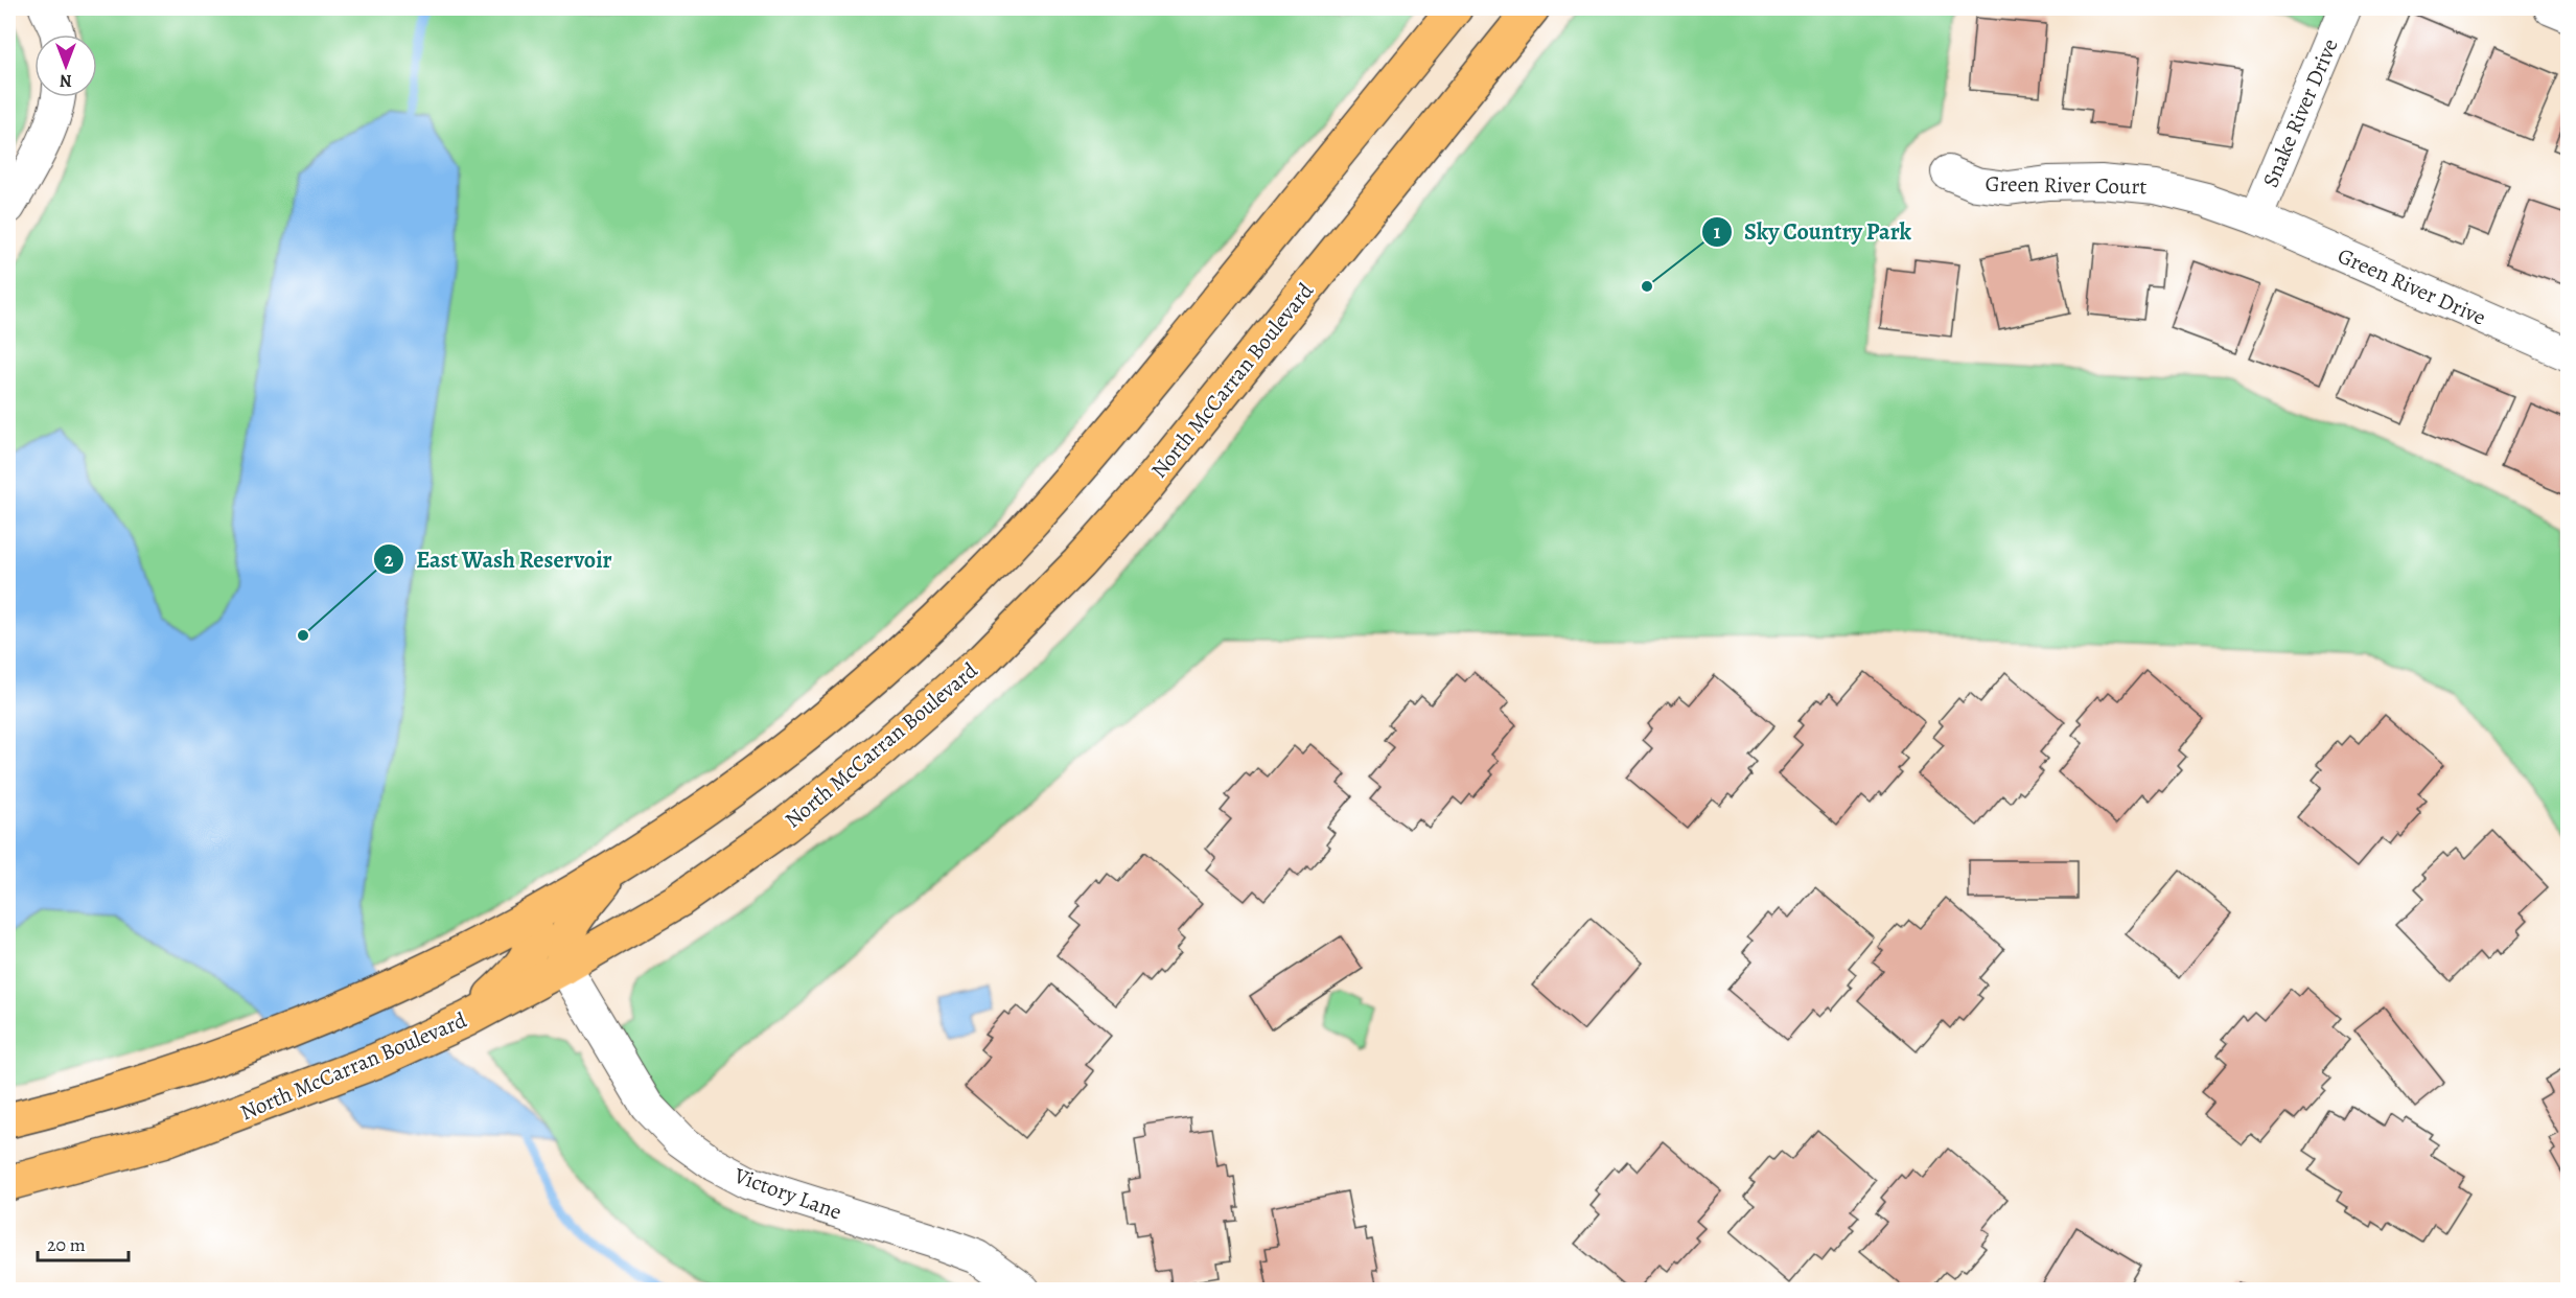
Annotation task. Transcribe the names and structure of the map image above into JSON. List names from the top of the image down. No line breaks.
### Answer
{"streets":{"main road":["North McCarran Boulevard"],"street":["Snake River Drive","Green River Court","Green River Drive","Victory Lane"]},"crossings":[["Snake River Drive","Green River Court"],["Snake River Drive","Green River Drive"],["Green River Court","Green River Drive"],["North McCarran Boulevard","Victory Lane"]],"places":["Sky Country Park","East Wash Reservoir"],"scale_bar":"20 m","north":"bottom"}
